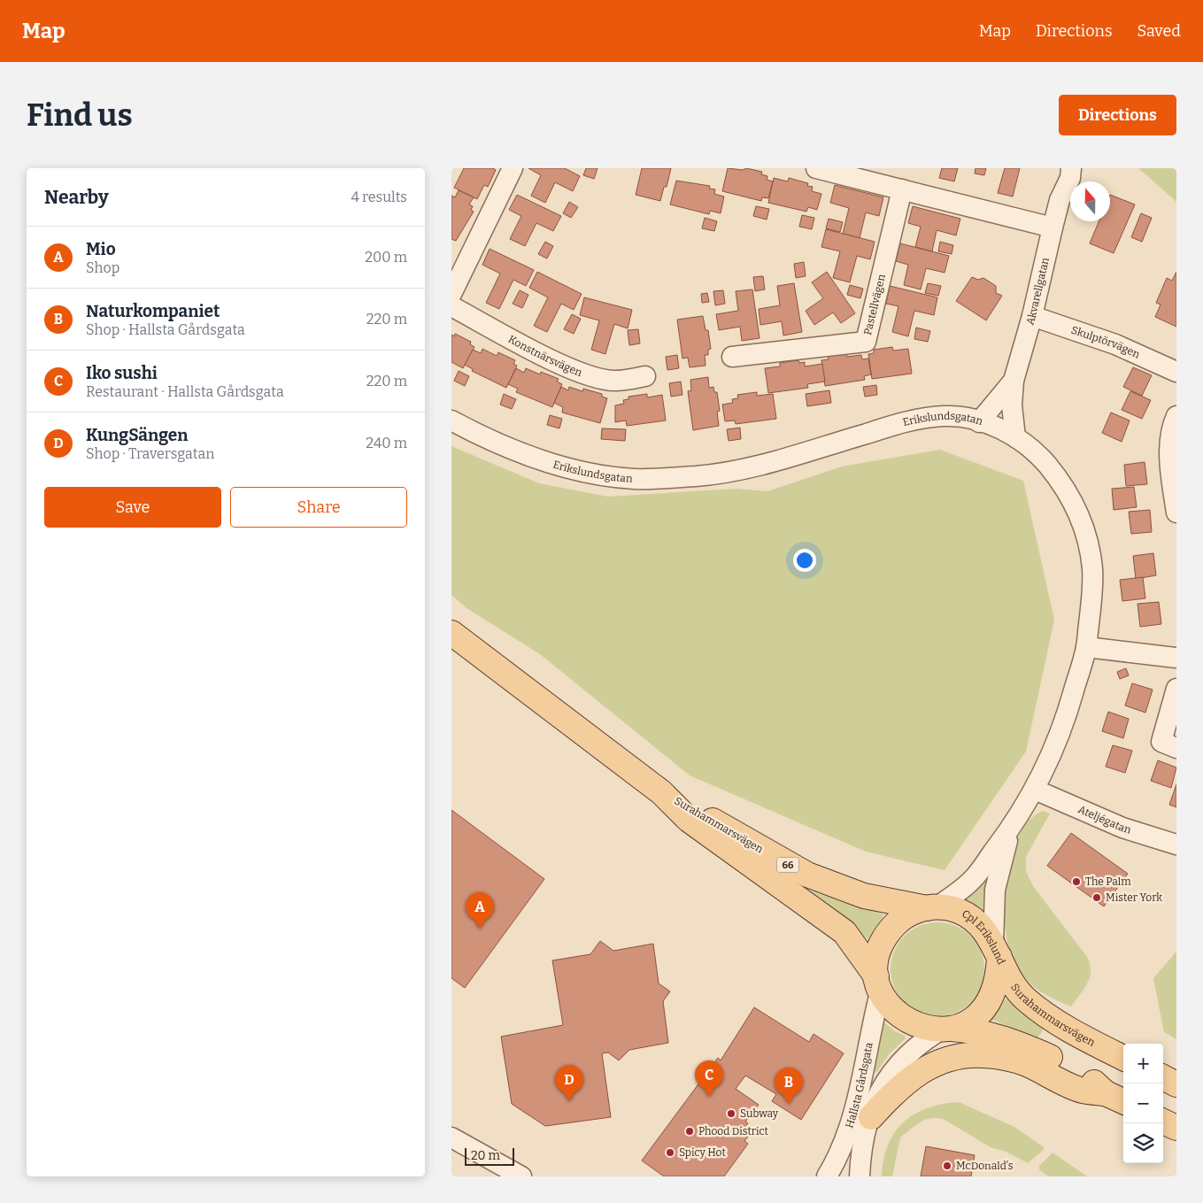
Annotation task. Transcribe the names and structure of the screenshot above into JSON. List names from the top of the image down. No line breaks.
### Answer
{"streets":{"main road":["Surahammarsvägen","66","Cpl Erikslund"],"street":["Akvarellgatan","Pastellvägen","Skulptörvägen","Konstnärsvägen","Erikslundsgatan","Ateljégatan","Hallsta Gårdsgata"]},"crossings":[["Akvarellgatan","Skulptörvägen"],["Akvarellgatan","Erikslundsgatan"],["Erikslundsgatan","Ateljégatan"],["Erikslundsgatan","Surahammarsvägen"],["Erikslundsgatan","66"],["Erikslundsgatan","Cpl Erikslund"],["Erikslundsgatan","Hallsta Gårdsgata"],["Surahammarsvägen","66"],["Surahammarsvägen","Cpl Erikslund"],["Surahammarsvägen","Hallsta Gårdsgata"],["66","Cpl Erikslund"],["66","Hallsta Gårdsgata"],["Cpl Erikslund","Hallsta Gårdsgata"]],"places":["The Palm","Mister York","Subway","Phood District","Spicy Hot","McDonald's"],"scale_bar":"20 m","north":"top","page":{"header":"Map","nav":["Map","Directions","Saved"],"buttons":["Directions",["Save","Share"]],"title":"Find us","heading":["Nearby","4 results"],"list":[{"mark":"A","name":"Mio","note":"Shop","value":"200 m"},{"mark":"B","name":"Naturkompaniet","note":"Shop · Hallsta Gårdsgata","value":"220 m"},{"mark":"C","name":"Iko sushi","note":"Restaurant · Hallsta Gårdsgata","value":"220 m"},{"mark":"D","name":"KungSängen","note":"Shop · Traversgatan","value":"240 m"}],"pins":["A","C","D","B"],"map_buttons":["+","−"],"scale":"20 m"}}
